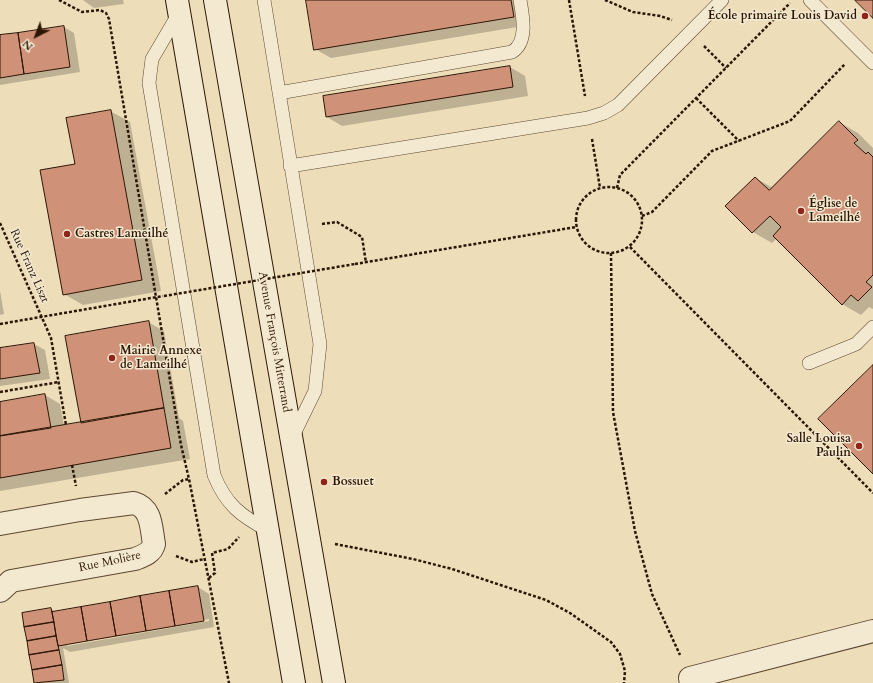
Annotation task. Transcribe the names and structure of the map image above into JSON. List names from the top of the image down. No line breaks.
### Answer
{"streets":{"street":["Avenue François Mitterrand","Rue Molière"],"path":["Rue Franz Liszt"]},"places":["École primaire Louis David","Église de Lameilhé","Castres Lameilhé","Mairie Annexe de Lameilhé","Salle Louisa Paulin","Bossuet"],"north":"bottom left"}
